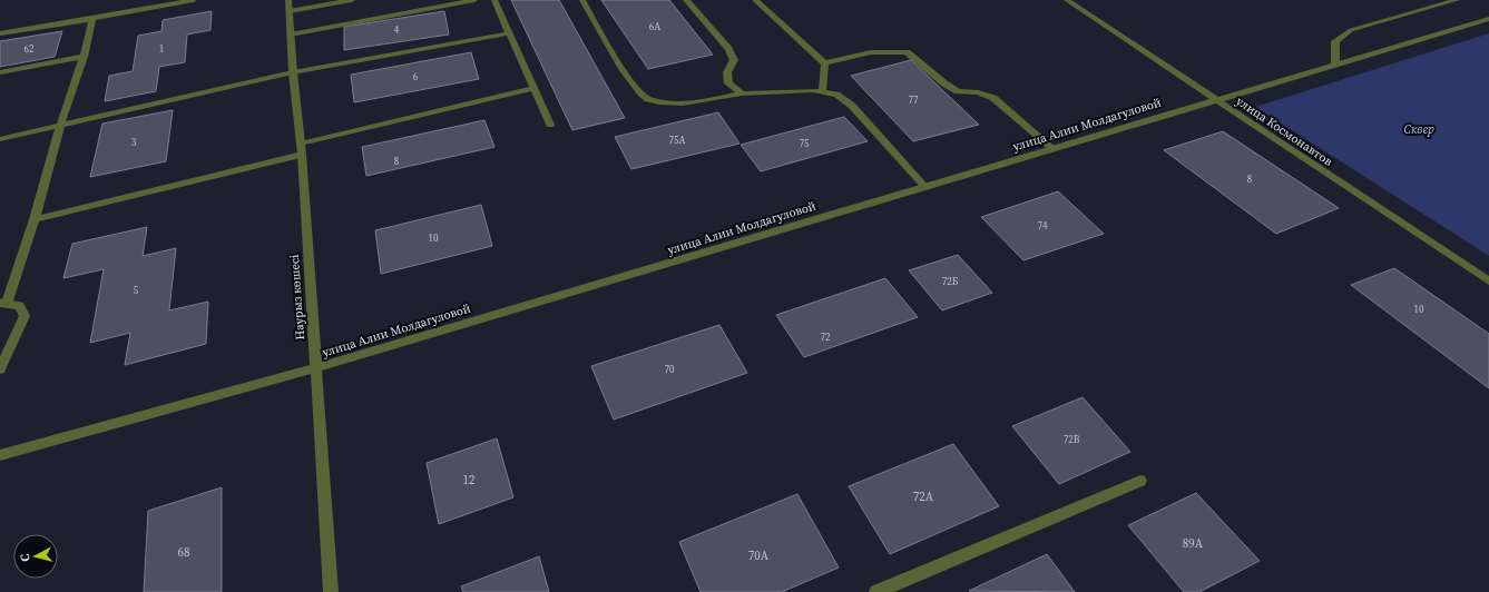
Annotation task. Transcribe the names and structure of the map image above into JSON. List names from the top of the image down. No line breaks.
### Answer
{"streets":{"street":["улица Алии Молдагуловой","улица Космонавтов","Наурыз көшесі"]},"crossings":[["улица Алии Молдагуловой","улица Космонавтов"],["улица Алии Молдагуловой","Наурыз көшесі"]],"parks":["Сквер"],"house_numbers":["6А","4","62","1","6","77","75А","3","75","8","8","74","10","72Б","5","10","72","70","72В","12","72А","89А","68","70А"],"north":"left"}
